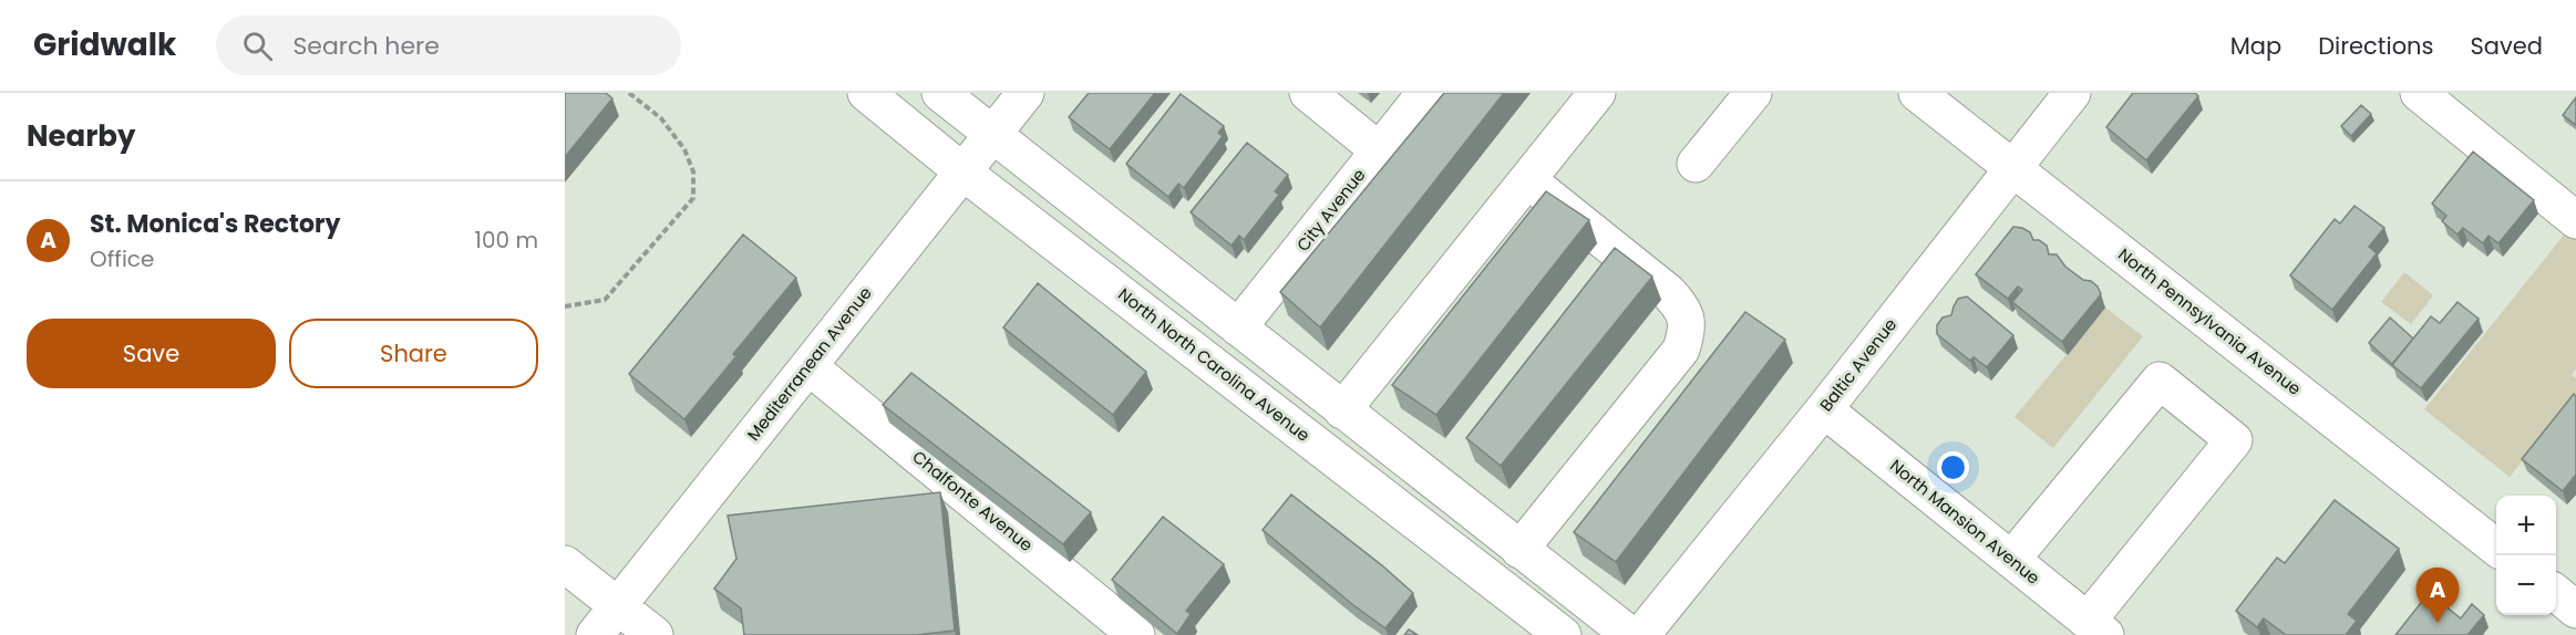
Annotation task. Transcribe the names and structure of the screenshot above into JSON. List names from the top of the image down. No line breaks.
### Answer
{"streets":{"street":["City Avenue","North Pennsylvania Avenue","Mediterranean Avenue","North North Carolina Avenue","Baltic Avenue","Chalfonte Avenue","North Mansion Avenue"]},"crossings":[["North Pennsylvania Avenue","Baltic Avenue"],["Mediterranean Avenue","North North Carolina Avenue"],["Mediterranean Avenue","Chalfonte Avenue"],["Baltic Avenue","North Mansion Avenue"]],"page":{"header":"Gridwalk","search":"Search here","nav":["Map","Directions","Saved"],"heading":"Nearby","list":[{"mark":"A","name":"St. Monica's Rectory","note":"Office","value":"100 m"}],"buttons":["Save","Share"],"map_buttons":["+","−"],"pins":"A"}}
